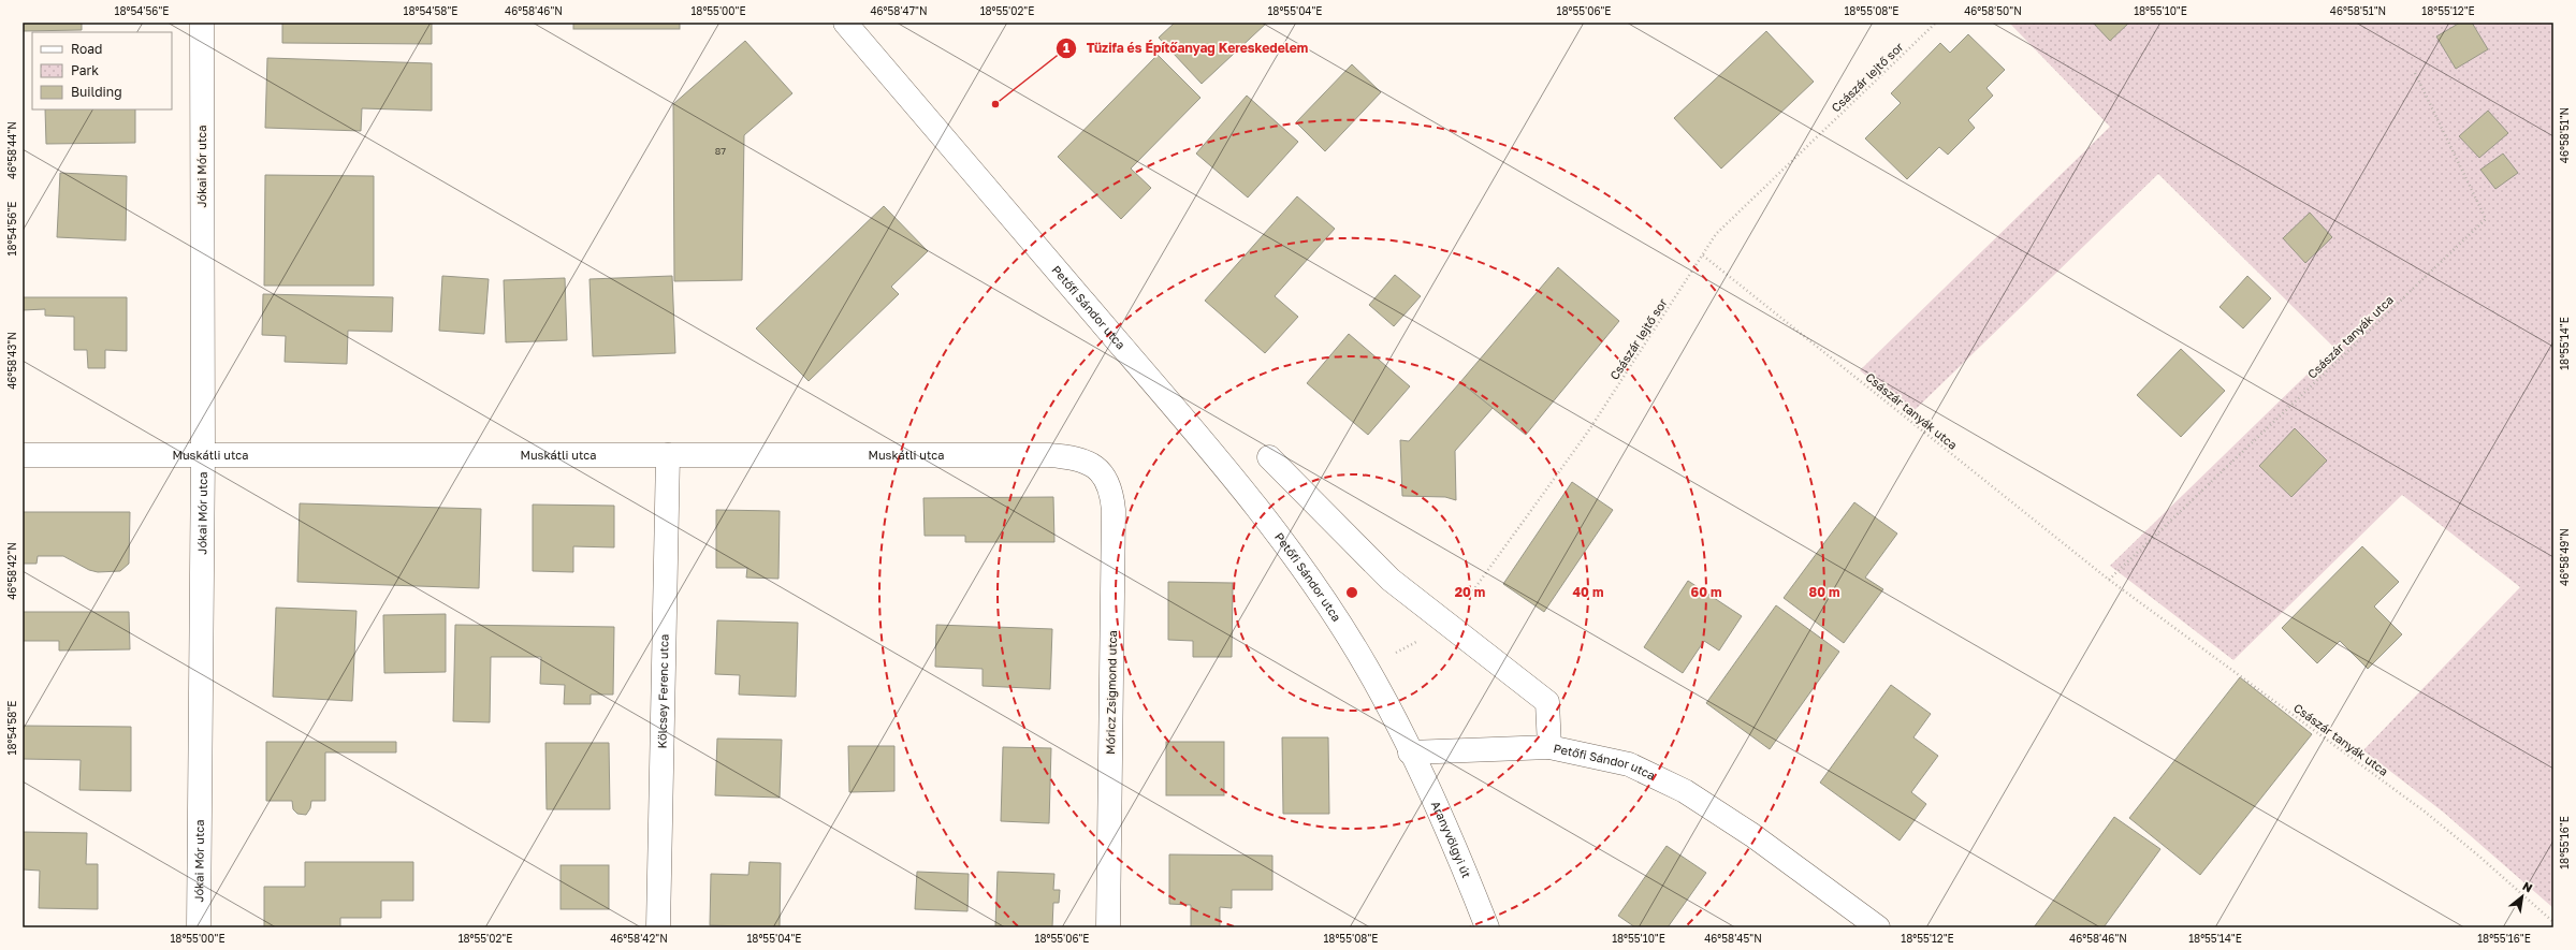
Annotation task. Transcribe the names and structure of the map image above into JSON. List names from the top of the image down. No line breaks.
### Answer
{"streets":{"street":["Jókai Mór utca","Petőfi Sándor utca","Muskátli utca","Kölcsey Ferenc utca","Móricz Zsigmond utca","Aranyvölgyi út"],"path":["Császár lejtő sor","Császár tanyák utca"]},"crossings":[["Császár lejtő sor","Petőfi Sándor utca"],["Császár lejtő sor","Császár tanyák utca"],["Jókai Mór utca","Muskátli utca"],["Petőfi Sándor utca","Aranyvölgyi út"],["Muskátli utca","Kölcsey Ferenc utca"],["Muskátli utca","Móricz Zsigmond utca"]],"places":["Tüzifa és Építőanyag Kereskedelem"],"house_numbers":["87"],"legend":["Road","Park","Building"],"north":"top right","coordinates":["18°54'56\"E","18°54'58\"E","46°58'46\"N","18°55'00\"E","46°58'47\"N","18°55'02\"E","18°55'04\"E","18°55'06\"E","18°55'08\"E","46°58'50\"N","18°55'10\"E","46°58'51\"N","18°55'12\"E","46°58'44\"N","18°55'14\"E","46°58'43\"N","46°58'49\"N","46°58'42\"N","18°55'16\"E","46°58'45\"N"],"rings":["20 m","40 m","60 m","80 m"]}
